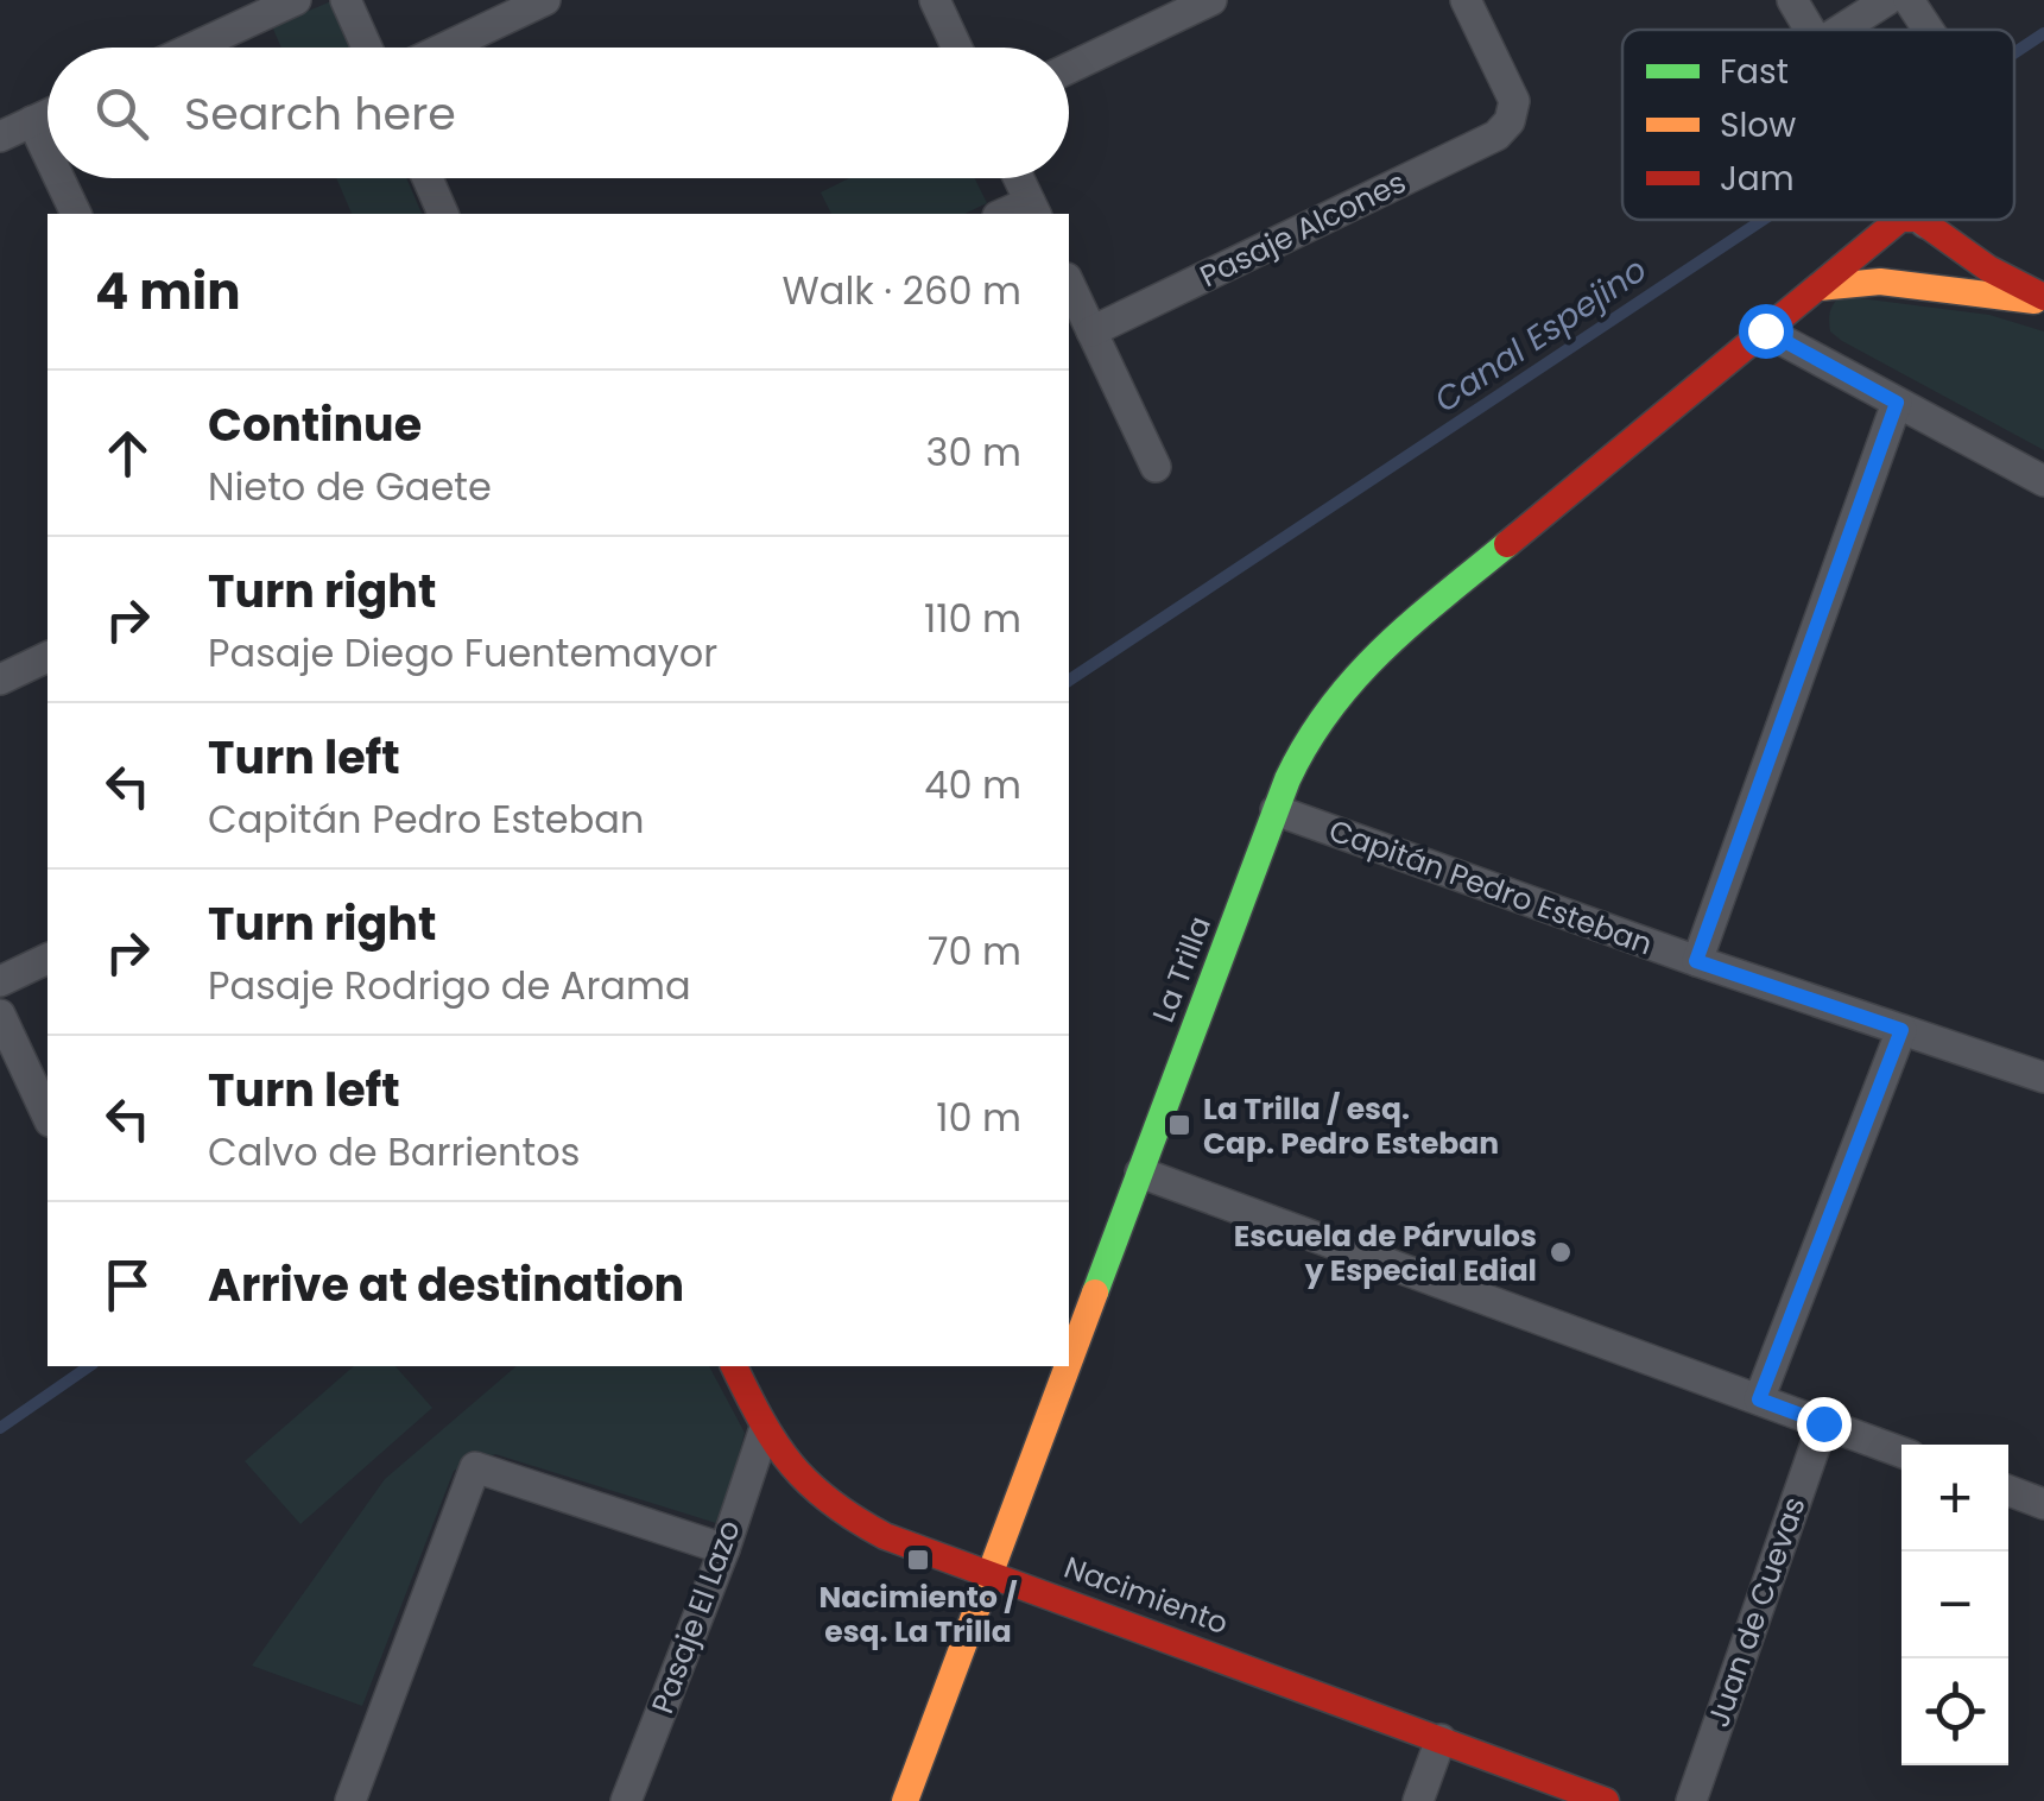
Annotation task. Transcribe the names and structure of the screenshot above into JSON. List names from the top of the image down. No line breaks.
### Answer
{"streets":{"street":["Pasaje Alcones","Capitán Pedro Esteban","La Trilla","Nacimiento","Juan de Cuevas","Pasaje El Lazo"]},"crossings":[["Capitán Pedro Esteban","La Trilla"],["La Trilla","Nacimiento"],["Nacimiento","Pasaje El Lazo"]],"water":["Canal Espejino"],"places":{"transit":["La Trilla / esq. Cap. Pedro Esteban","Nacimiento / esq. La Trilla"],"other":["Escuela de Párvulos y Especial Edial"]},"legend":["Fast","Slow","Jam"],"page":{"search":"Search here","heading":["4 min","Walk · 260 m"],"list":[["Continue","Nieto de Gaete","30 m"],["Turn right","Pasaje Diego Fuentemayor","110 m"],["Turn left","Capitán Pedro Esteban","40 m"],["Turn right","Pasaje Rodrigo de Arama","70 m"],["Turn left","Calvo de Barrientos","10 m"],"Arrive at destination"],"map_buttons":["+","−"]}}
